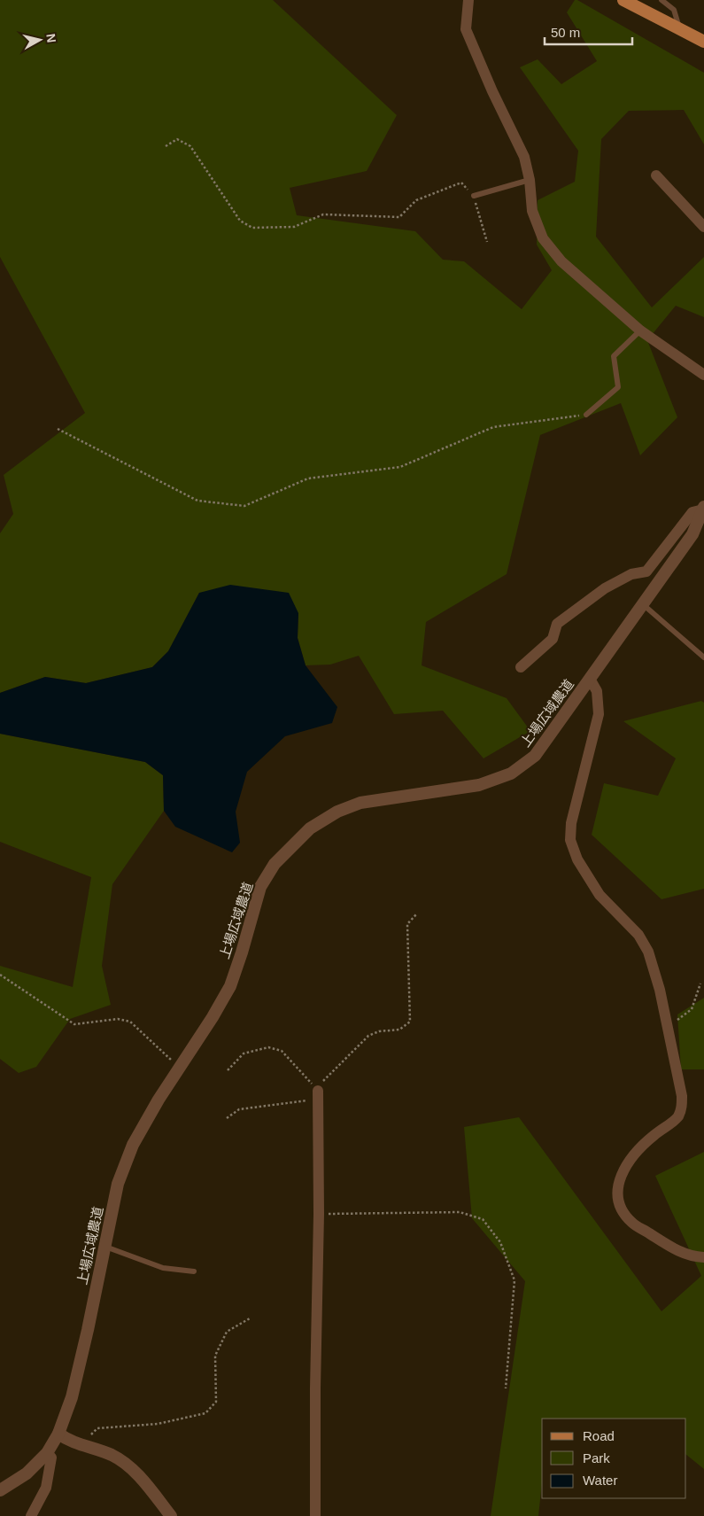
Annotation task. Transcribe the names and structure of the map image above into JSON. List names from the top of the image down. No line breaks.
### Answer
{"streets":{"street":["上場広域農道"]},"legend":["Road","Park","Water"],"scale_bar":"50 m","north":"right"}
